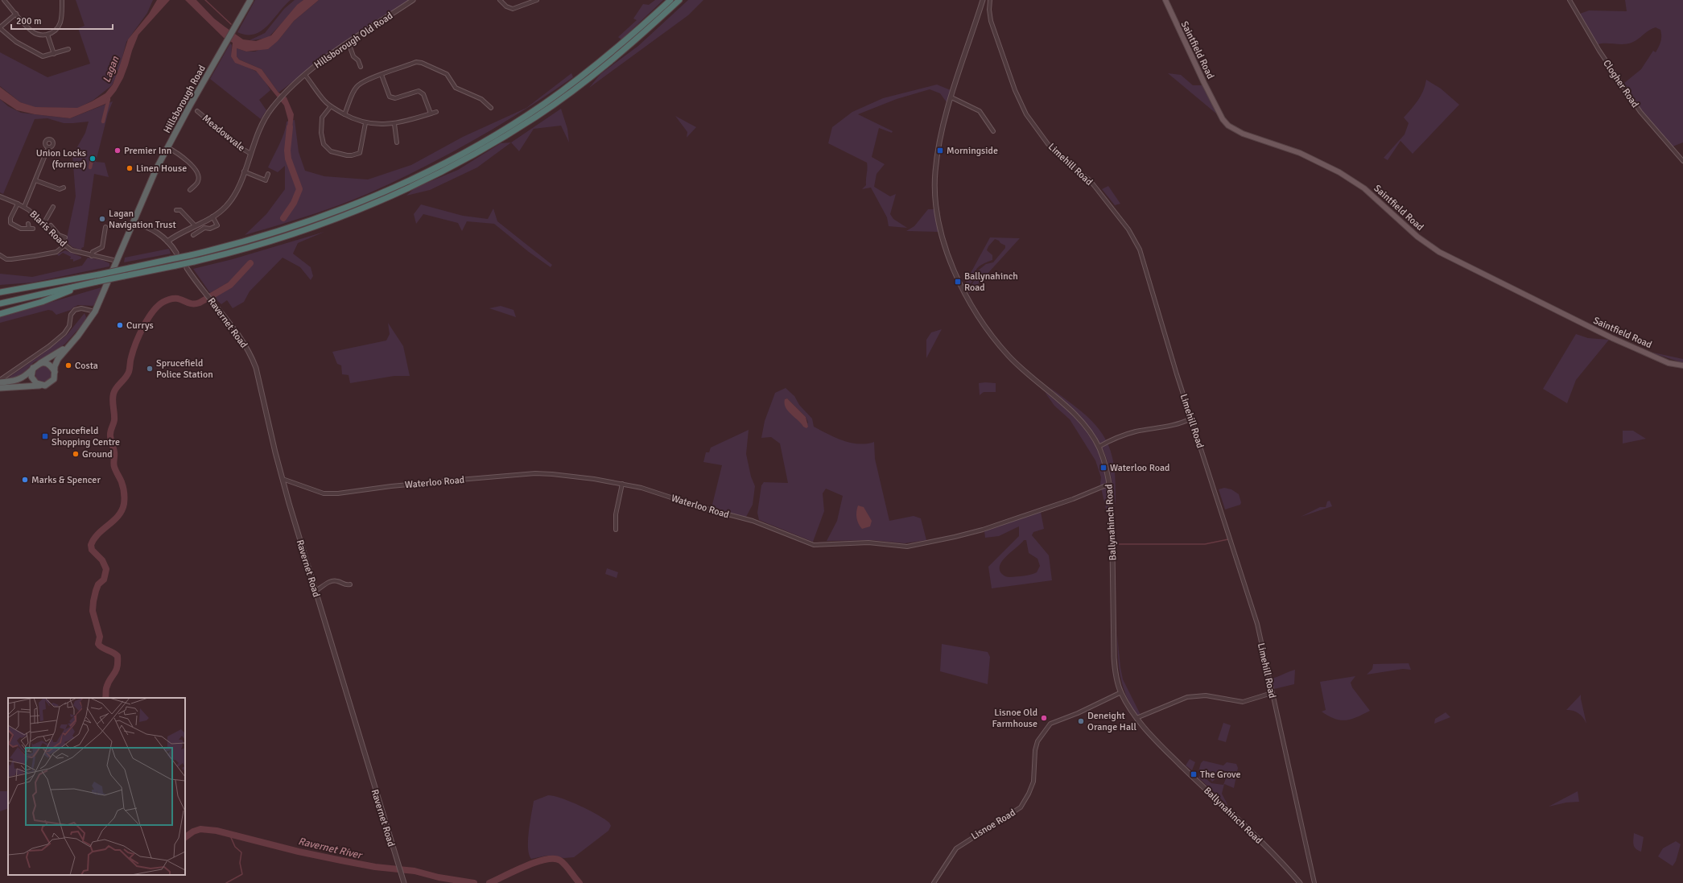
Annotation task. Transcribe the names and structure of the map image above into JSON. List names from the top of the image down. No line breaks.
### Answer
{"streets":{"highway":["Hillsborough Road"],"main road":["Saintfield Road"],"street":["Hillsborough Old Road","Clogher Road","Meadowvale","Limehill Road","Blaris Road","Ravernet Road","Waterloo Road","Ballynahinch Road","Lisnoe Road"]},"crossings":[["Hillsborough Old Road","Meadowvale"],["Hillsborough Road","Blaris Road"],["Ravernet Road","Waterloo Road"],["Waterloo Road","Ballynahinch Road"],["Ballynahinch Road","Lisnoe Road"]],"water":["Lagan","Ravernet River"],"places":{"other":["Premier Inn","Union Locks (former)","Linen House","Lagan Navigation Trust","Currys","Costa","Sprucefield Police Station","Ground","Marks & Spencer","Lisnoe Old Farmhouse","Deneight Orange Hall"],"transit":["Morningside","Ballynahinch Road","Sprucefield Shopping Centre","Waterloo Road","The Grove"]},"scale_bar":"200 m"}
